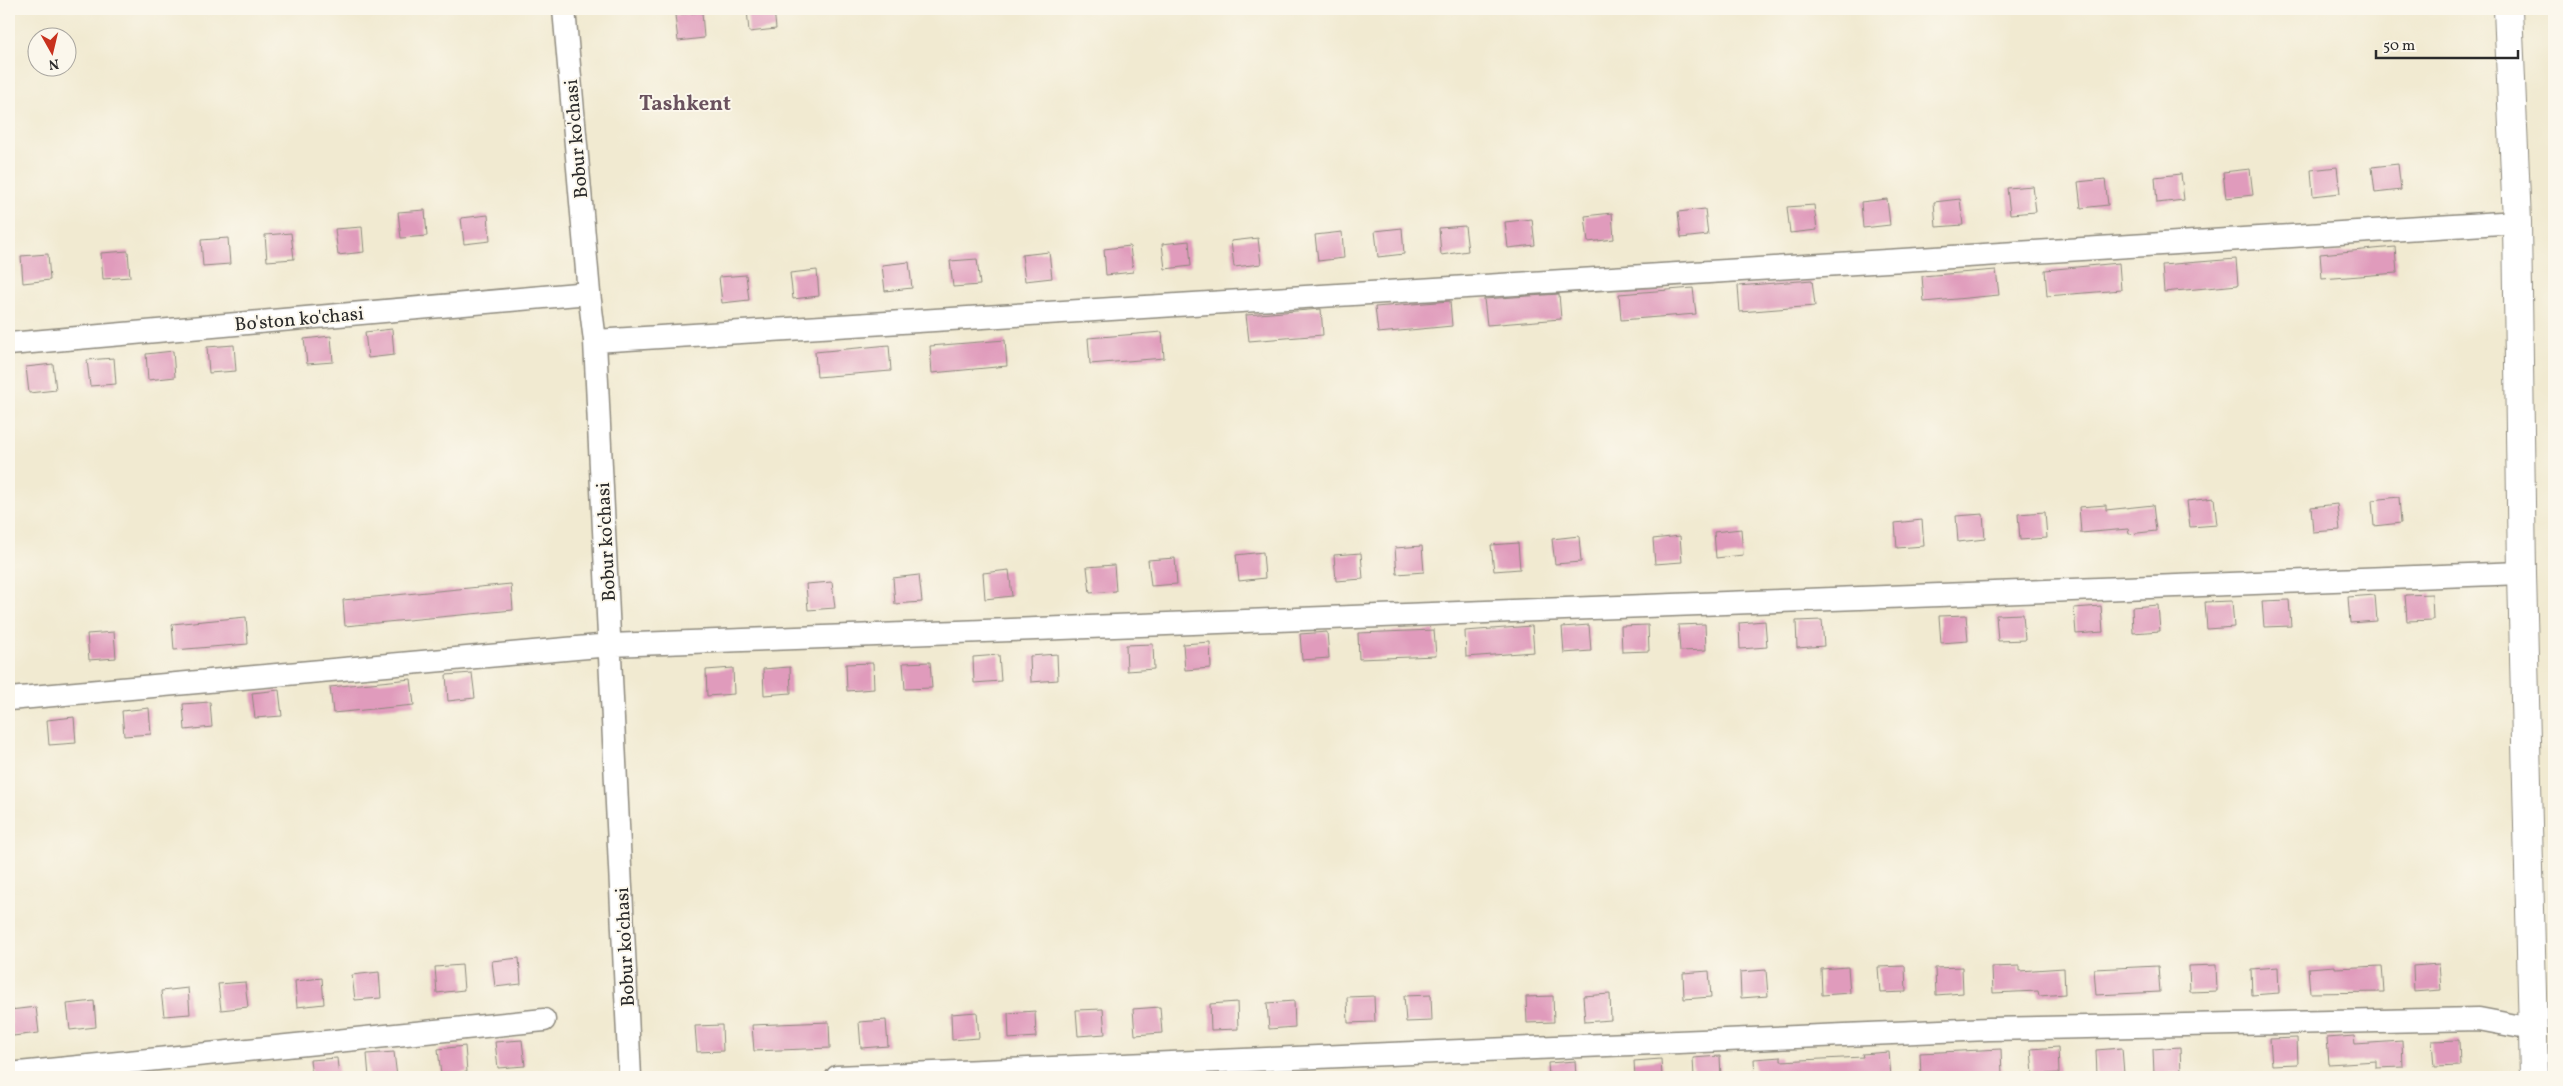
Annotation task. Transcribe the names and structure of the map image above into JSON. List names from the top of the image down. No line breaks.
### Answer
{"streets":{"street":["Bobur ko'chasi","Bo'ston ko'chasi"]},"crossings":[["Bobur ko'chasi","Bo'ston ko'chasi"]],"districts":["Tashkent"],"scale_bar":"50 m","north":"bottom"}
